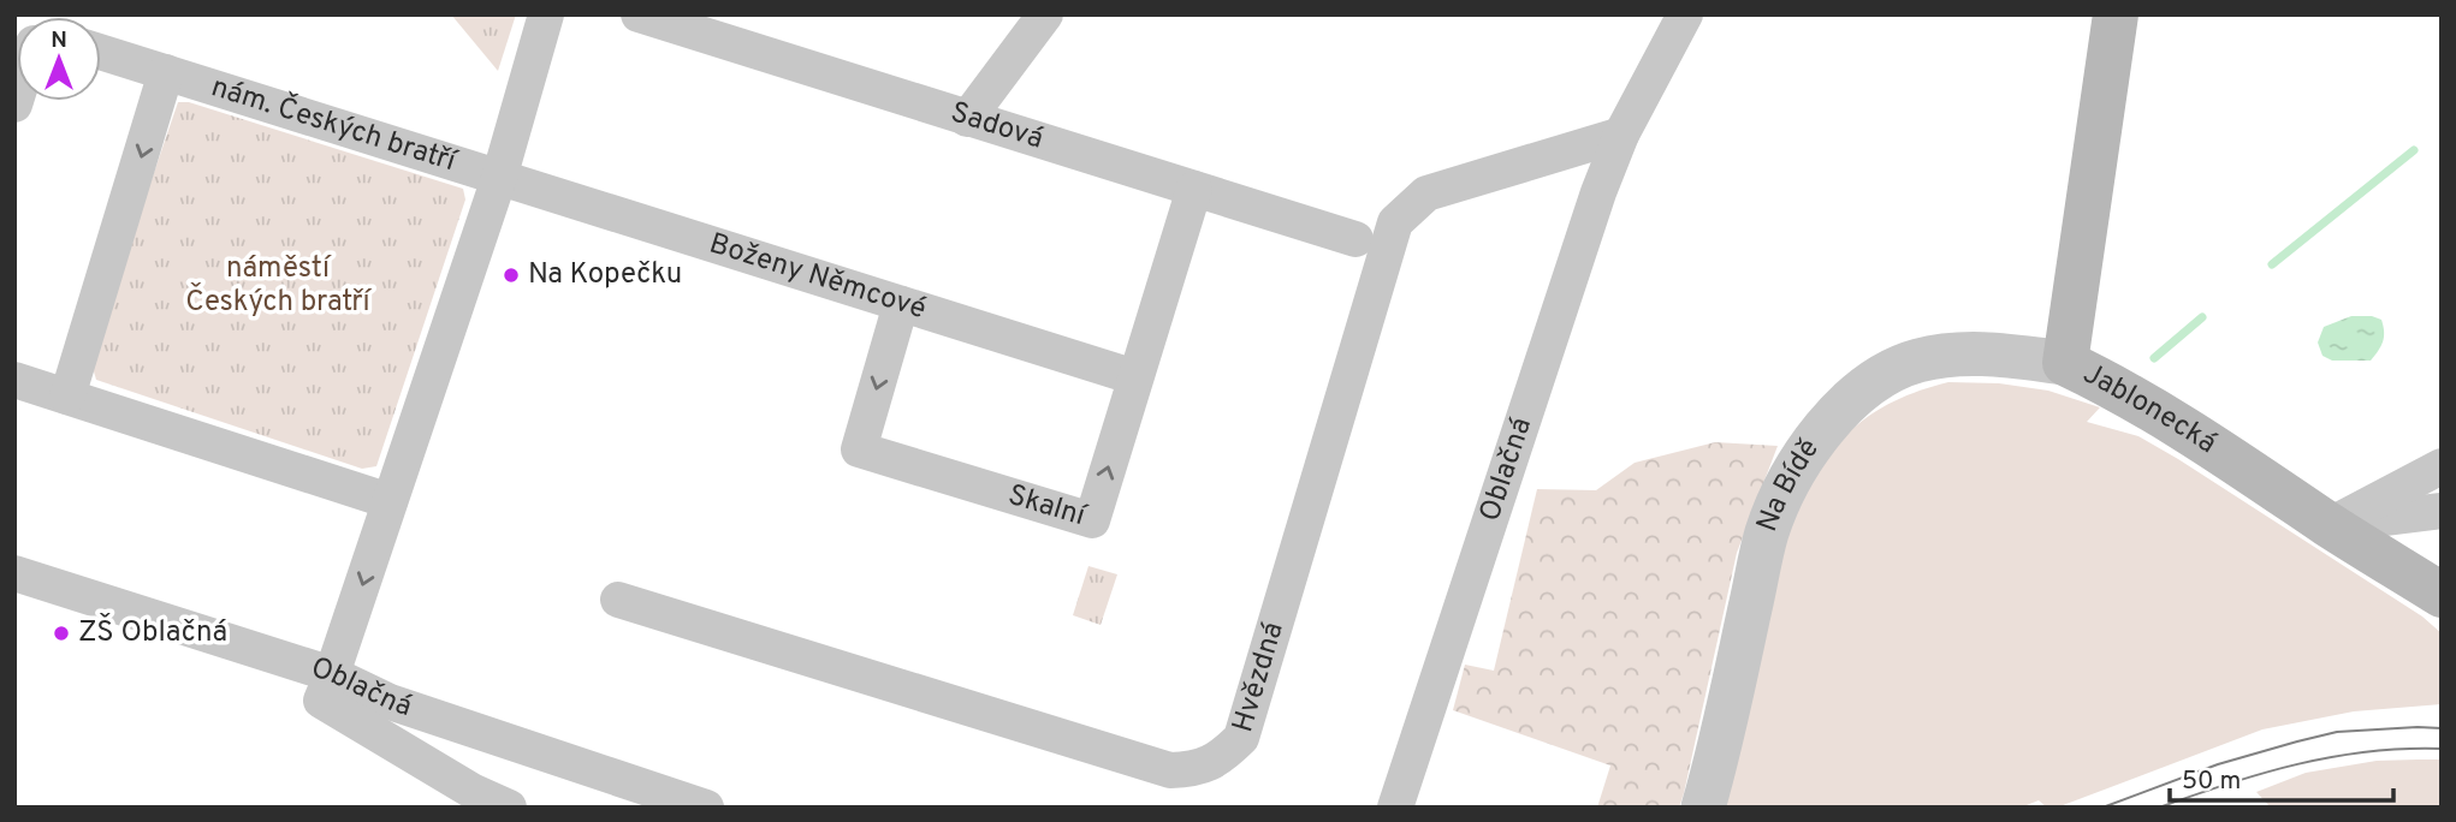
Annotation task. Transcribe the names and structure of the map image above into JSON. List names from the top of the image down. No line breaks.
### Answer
{"streets":{"main road":["Jablonecká"],"street":["nám. Českých bratří","Sadová","Boženy Němcové","Oblačná","Na Bídě","Skalní","Hvězdná"]},"crossings":[["nám. Českých bratří","Boženy Němcové"],["Sadová","Skalní"],["Boženy Němcové","Skalní"],["Jablonecká","Na Bídě"],["Oblačná","Hvězdná"]],"parks":["náměstí Českých bratří"],"places":["Na Kopečku","ZŠ Oblačná"],"scale_bar":"50 m","north":"top"}
